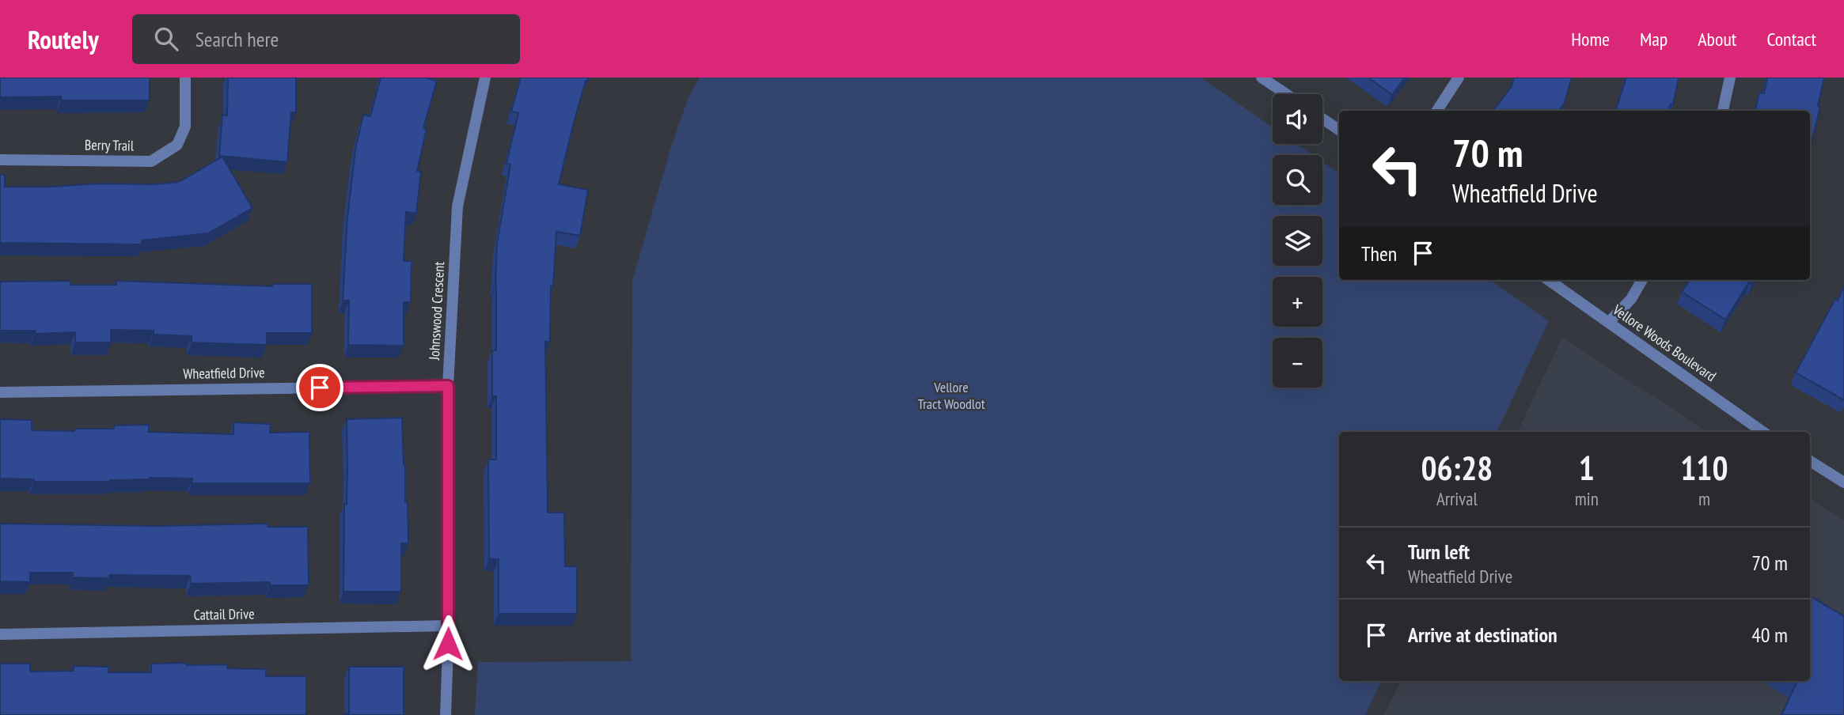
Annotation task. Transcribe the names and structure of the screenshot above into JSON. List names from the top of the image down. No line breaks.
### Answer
{"streets":{"street":["Berry Trail","Johnswood Crescent","Vellore Woods Boulevard","Wheatfield Drive","Cattail Drive"]},"crossings":[["Johnswood Crescent","Wheatfield Drive"],["Johnswood Crescent","Cattail Drive"]],"parks":["Vellore Tract Woodlot"],"page":{"header":"Routely","search":"Search here","nav":["Home","Map","About","Contact"],"map_buttons":["+","−"],"turn":["70 m","Wheatfield Drive"],"then":"Then","eta":["06:28","Arrival","1","min","110","m"],"list":[{"name":"Turn left","note":"Wheatfield Drive","value":"70 m"},{"name":"Arrive at destination","value":"40 m"}]}}
